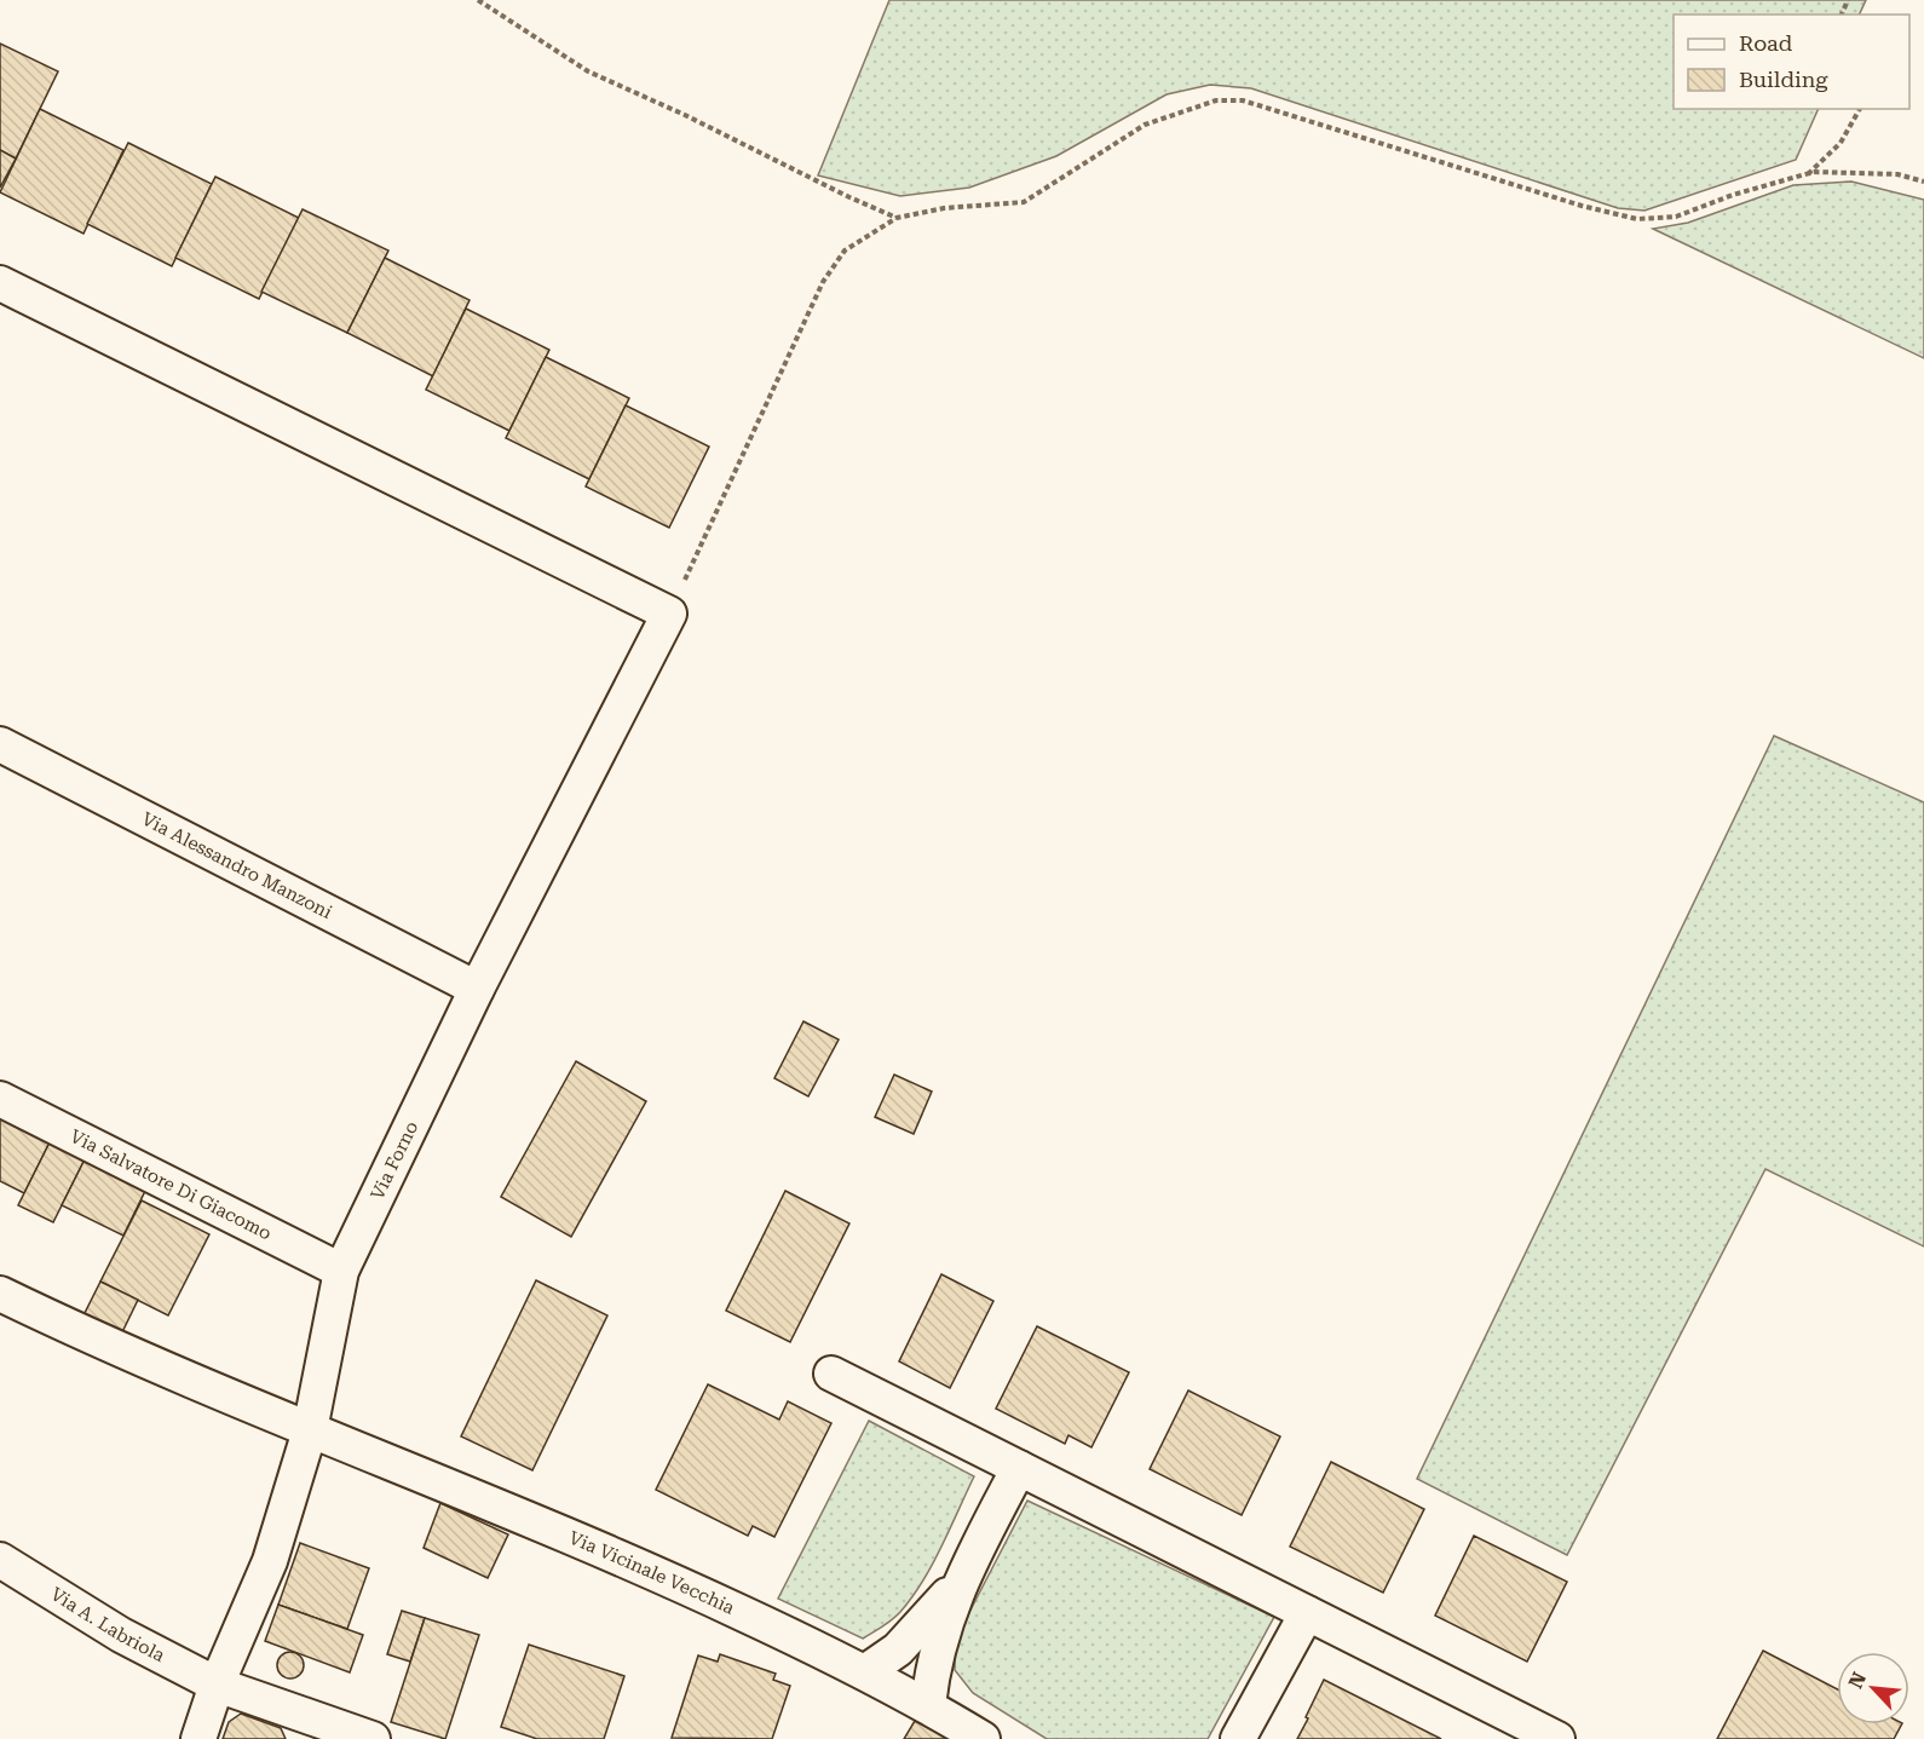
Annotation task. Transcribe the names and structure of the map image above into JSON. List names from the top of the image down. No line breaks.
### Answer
{"streets":{"street":["Via Alessandro Manzoni","Via Forno","Via Salvatore Di Giacomo","Via Vicinale Vecchia","Via A. Labriola"]},"crossings":[["Via Alessandro Manzoni","Via Forno"],["Via Forno","Via Salvatore Di Giacomo"],["Via Forno","Via Vicinale Vecchia"],["Via Forno","Via A. Labriola"]],"legend":["Road","Building"],"north":"top left"}
